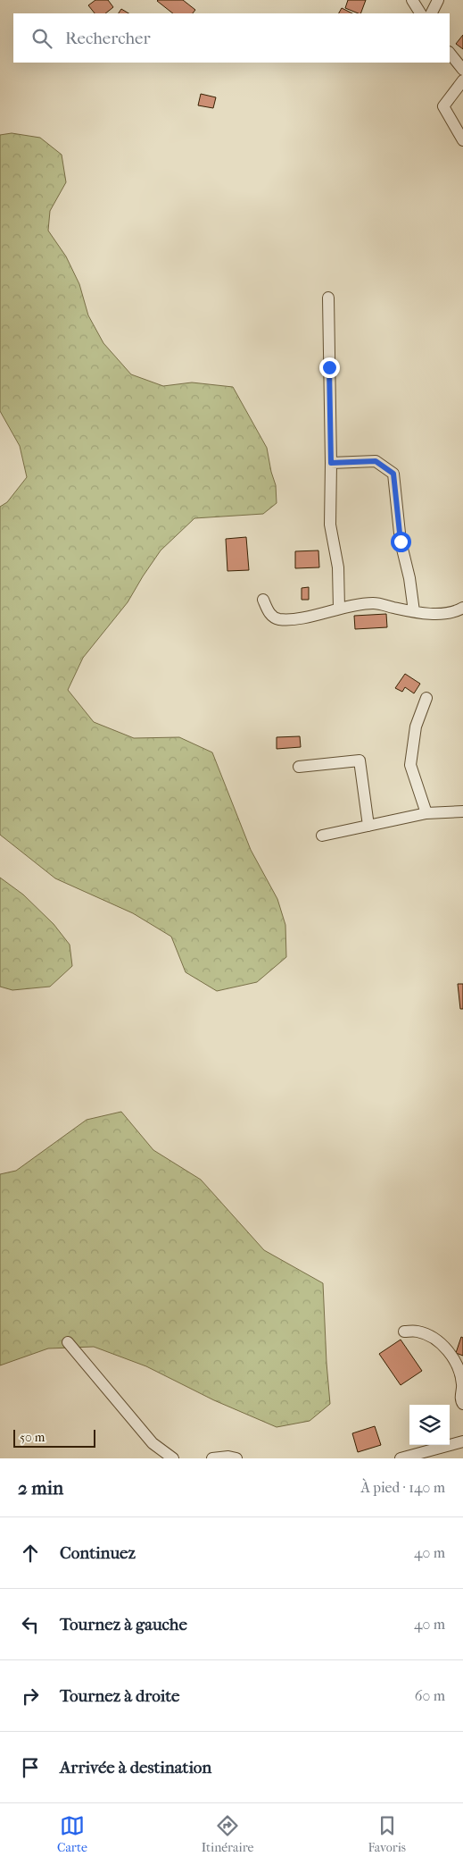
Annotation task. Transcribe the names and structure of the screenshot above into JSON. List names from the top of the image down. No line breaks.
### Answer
{"scale_bar":"50 m","page":{"search":"Rechercher","scale":"50 m","heading":["2 min","À pied · 140 m"],"list":[["Continuez","40 m"],["Tournez à gauche","40 m"],["Tournez à droite","60 m"],"Arrivée à destination"],"nav":["Carte","Itinéraire","Favoris"]}}
